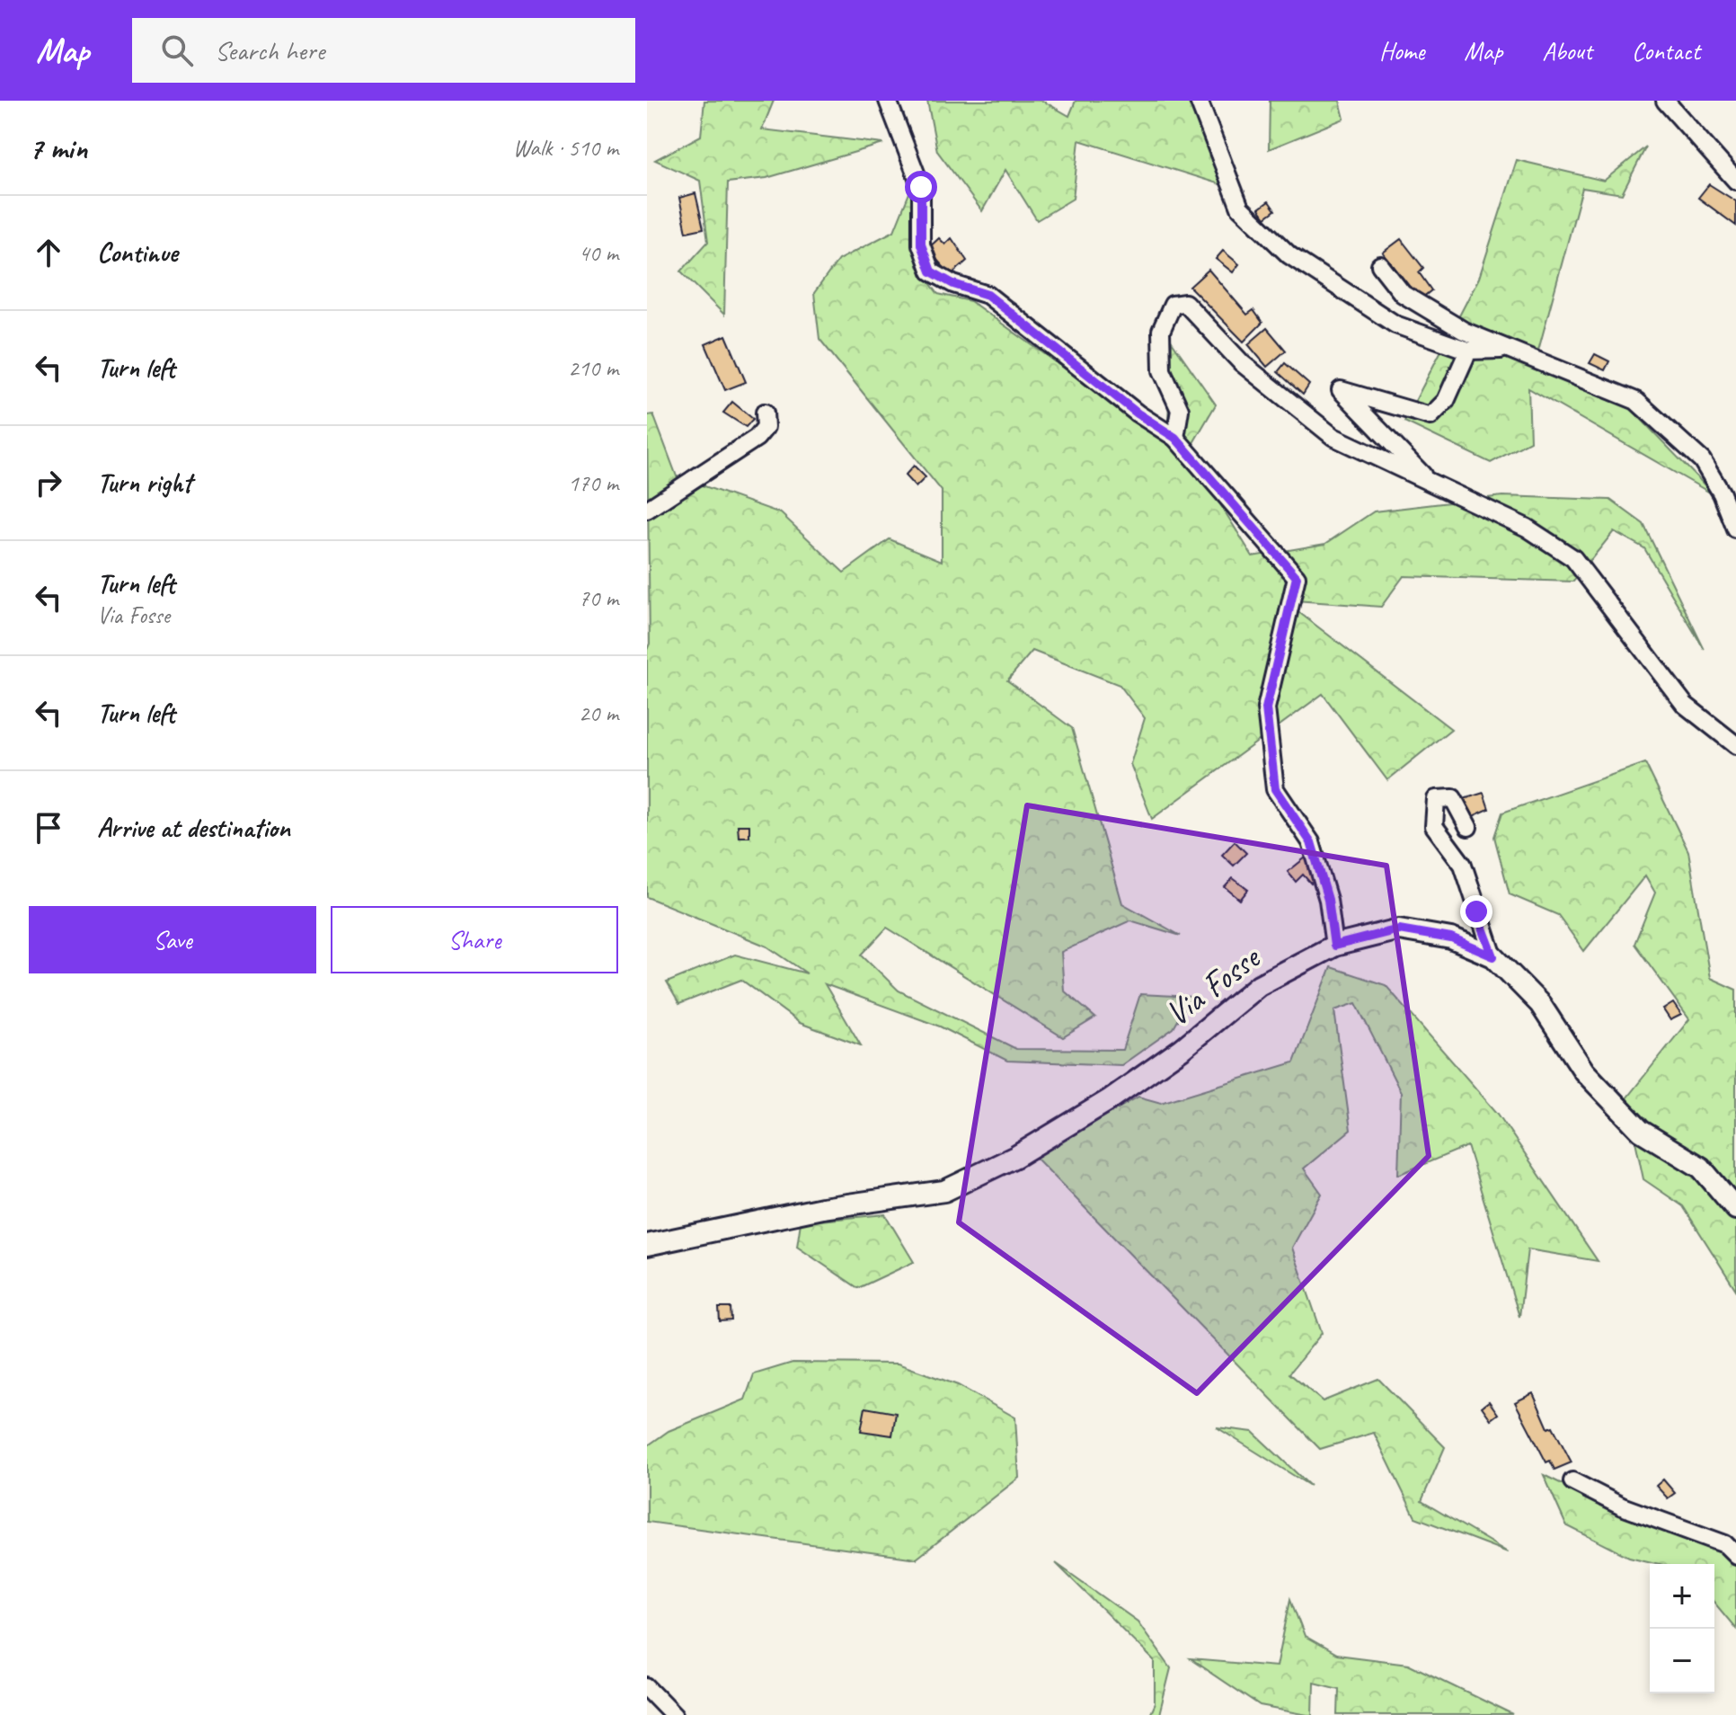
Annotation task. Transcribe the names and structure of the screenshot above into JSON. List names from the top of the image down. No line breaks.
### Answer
{"streets":{"street":["Via Fosse"]},"page":{"header":"Map","search":"Search here","nav":["Home","Map","About","Contact"],"heading":["7 min","Walk · 510 m"],"list":[["Continue","40 m"],["Turn left","210 m"],["Turn right","170 m"],["Turn left","Via Fosse","70 m"],["Turn left","20 m"],"Arrive at destination"],"buttons":["Save","Share"],"map_buttons":["+","−"]}}
